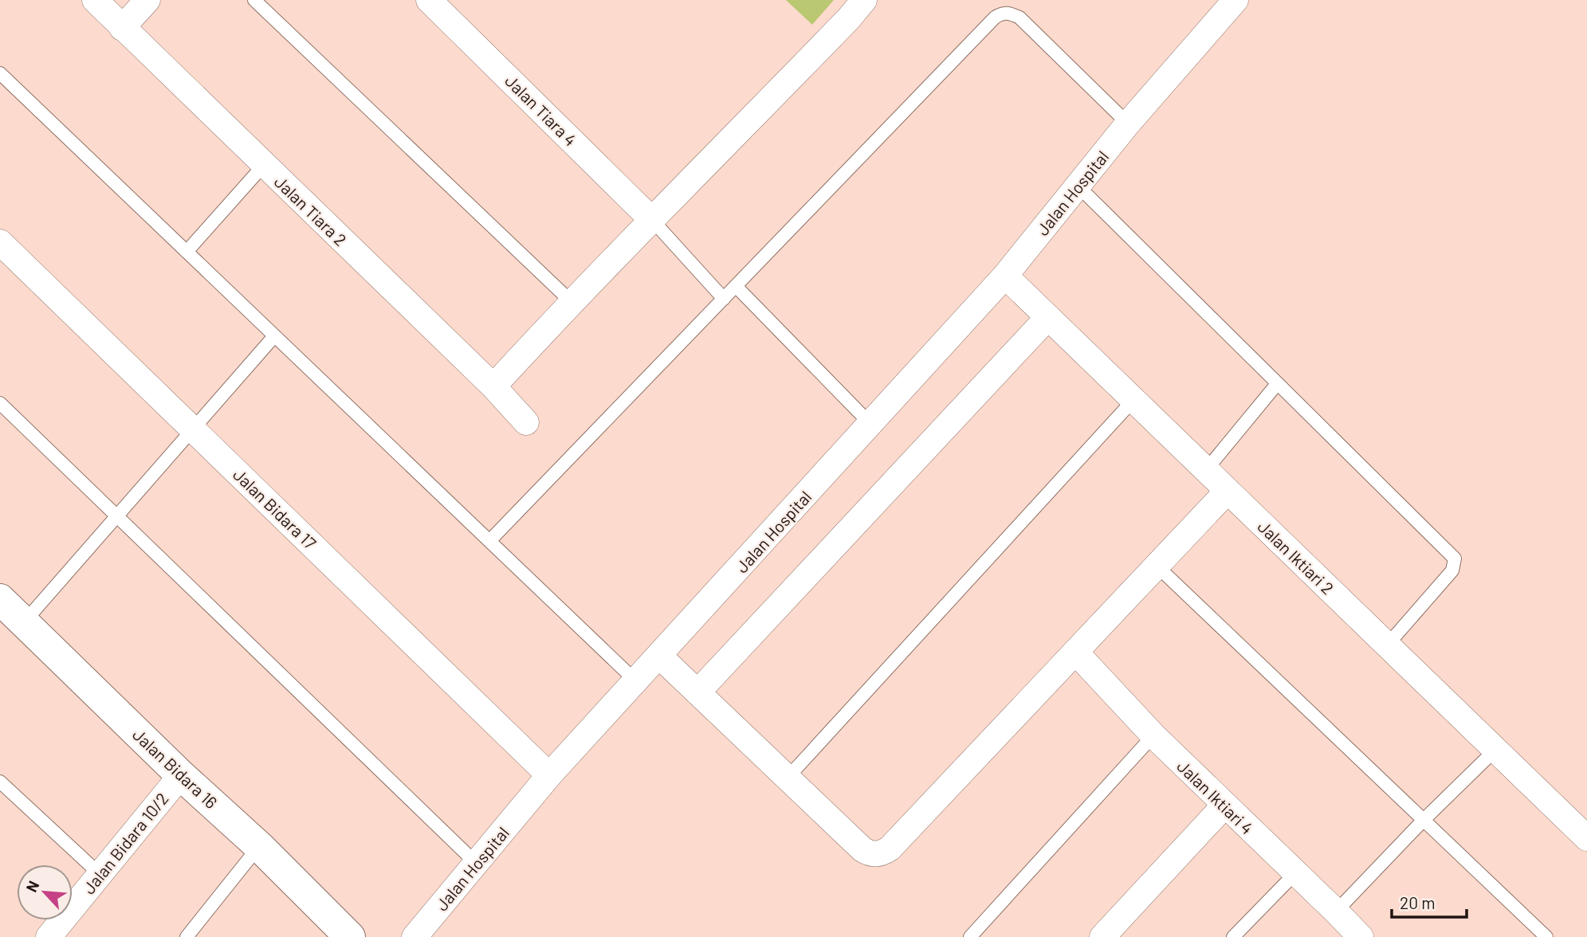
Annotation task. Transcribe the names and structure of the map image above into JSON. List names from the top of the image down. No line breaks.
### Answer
{"streets":{"street":["Jalan Tiara 4","Jalan Hospital","Jalan Tiara 2","Jalan Bidara 17","Jalan Iktiari 2","Jalan Bidara 16","Jalan Iktiari 4","Jalan Bidara 10/2"]},"crossings":[["Jalan Hospital","Jalan Bidara 17"],["Jalan Hospital","Jalan Iktiari 2"],["Jalan Bidara 16","Jalan Bidara 10/2"]],"scale_bar":"20 m","north":"top left"}
